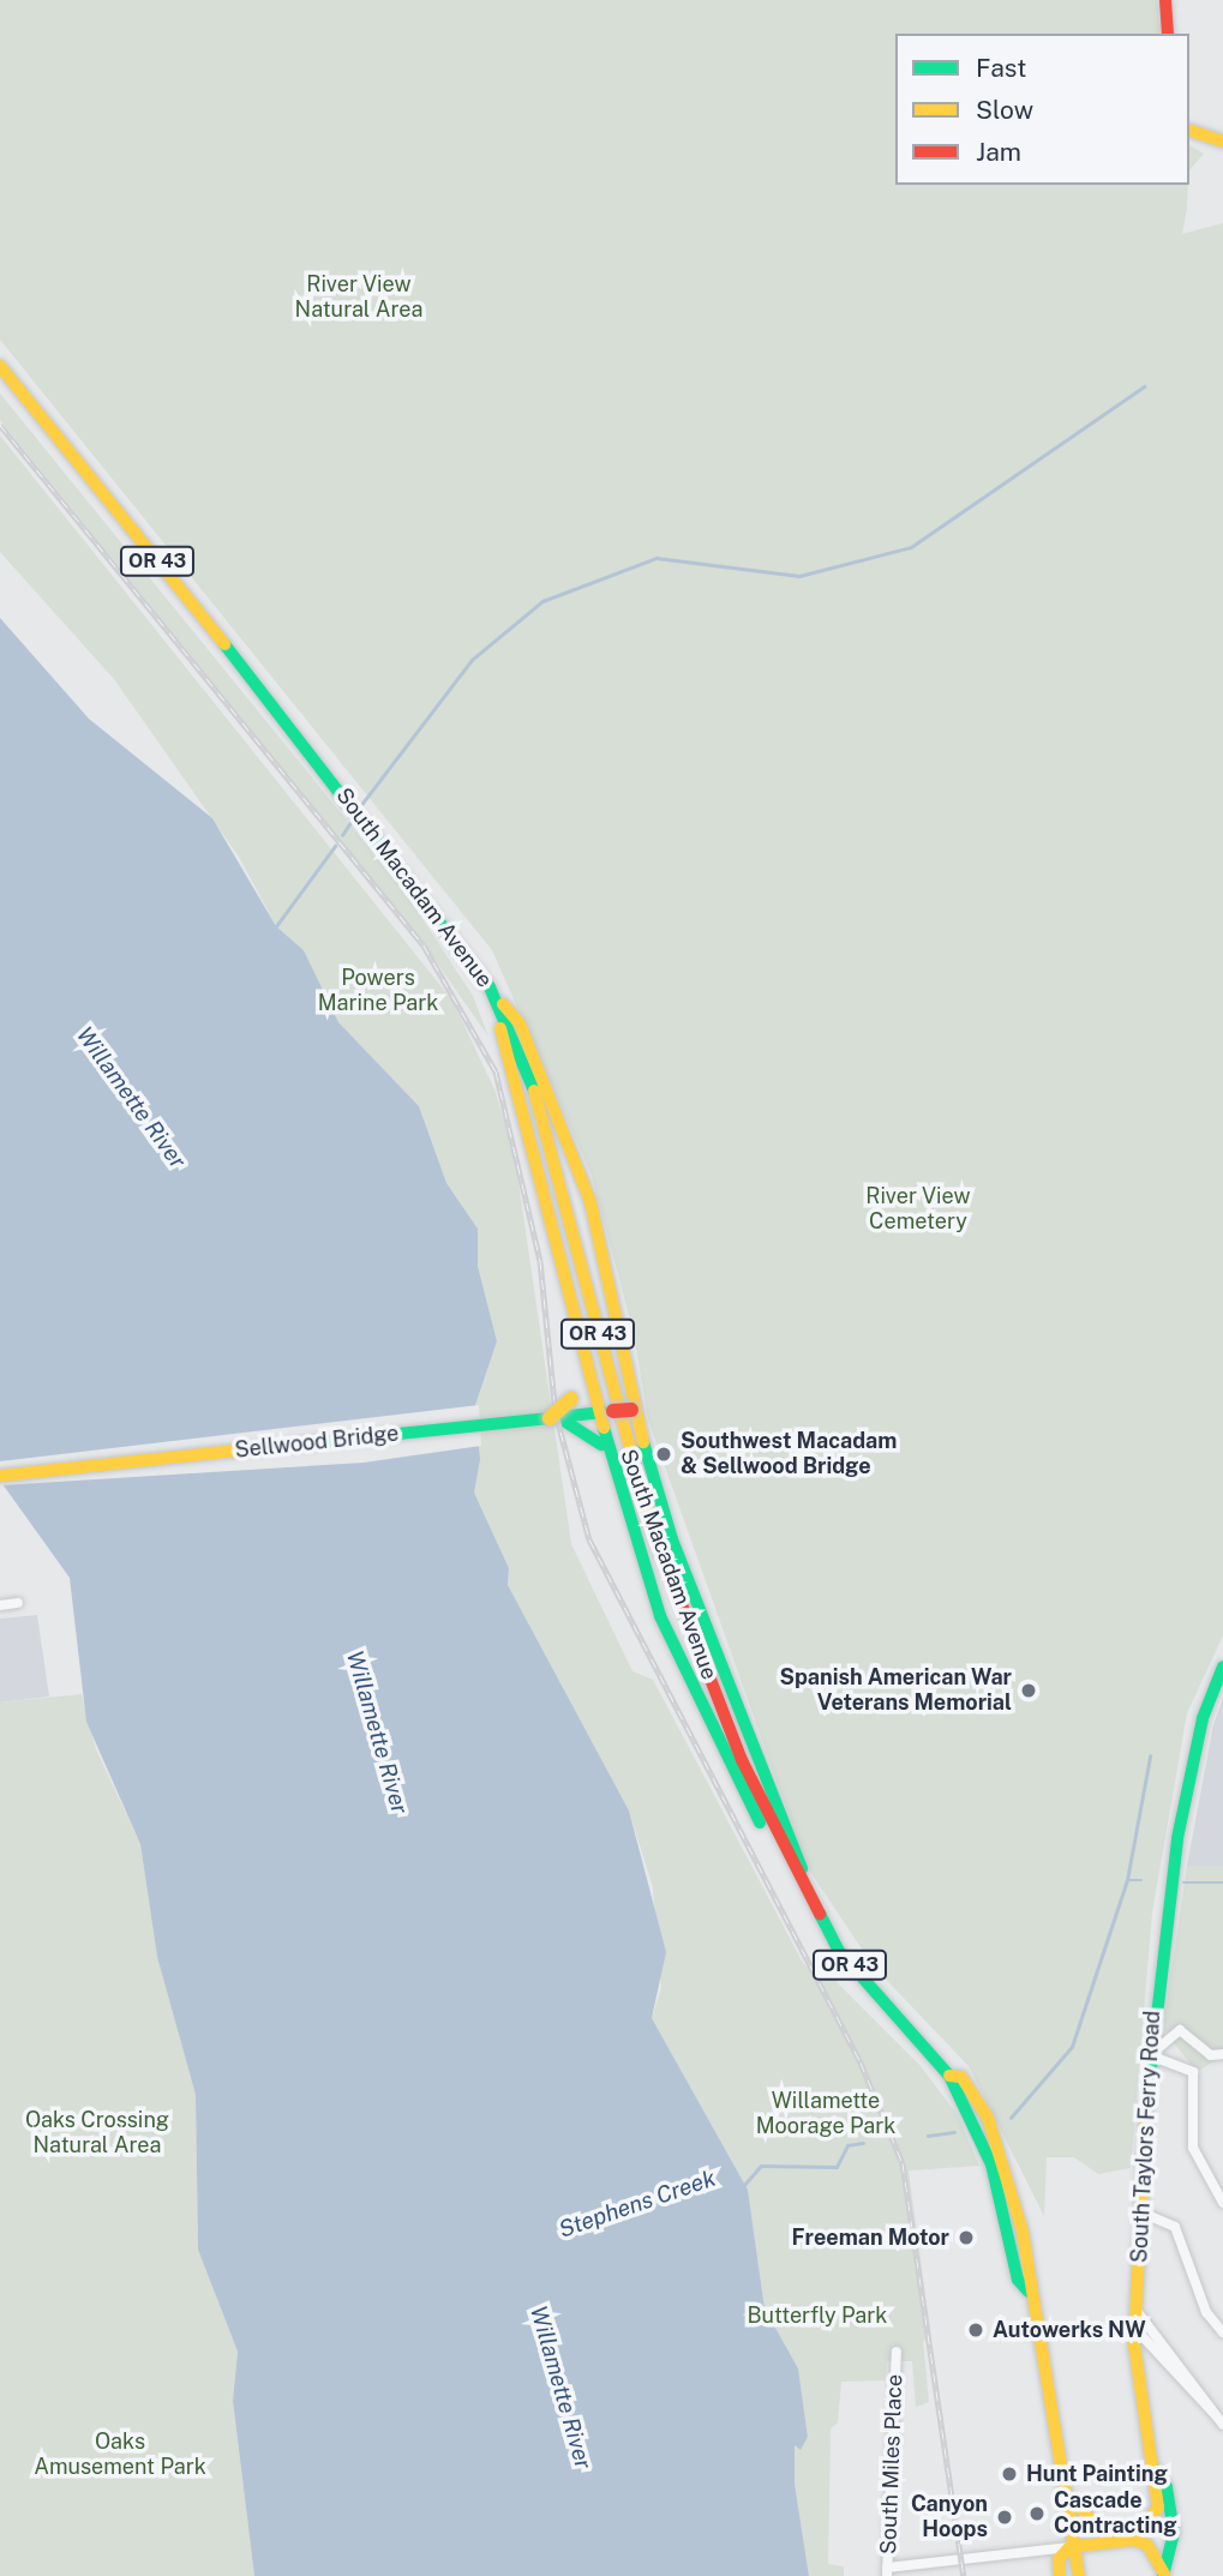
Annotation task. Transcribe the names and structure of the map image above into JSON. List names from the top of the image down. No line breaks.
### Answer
{"streets":{"main road":["OR 43","South Macadam Avenue","Sellwood Bridge","South Taylors Ferry Road"],"street":["South Miles Place"]},"water":["Willamette River","Stephens Creek"],"parks":["River View Natural Area","Powers Marine Park","River View Cemetery","Willamette Moorage Park","Oaks Crossing Natural Area","Butterfly Park","Oaks Amusement Park"],"places":["Southwest Macadam & Sellwood Bridge","Spanish American War Veterans Memorial","Freeman Motor","Autowerks NW","Hunt Painting","Cascade Contracting","Canyon Hoops"],"legend":["Fast","Slow","Jam"]}
